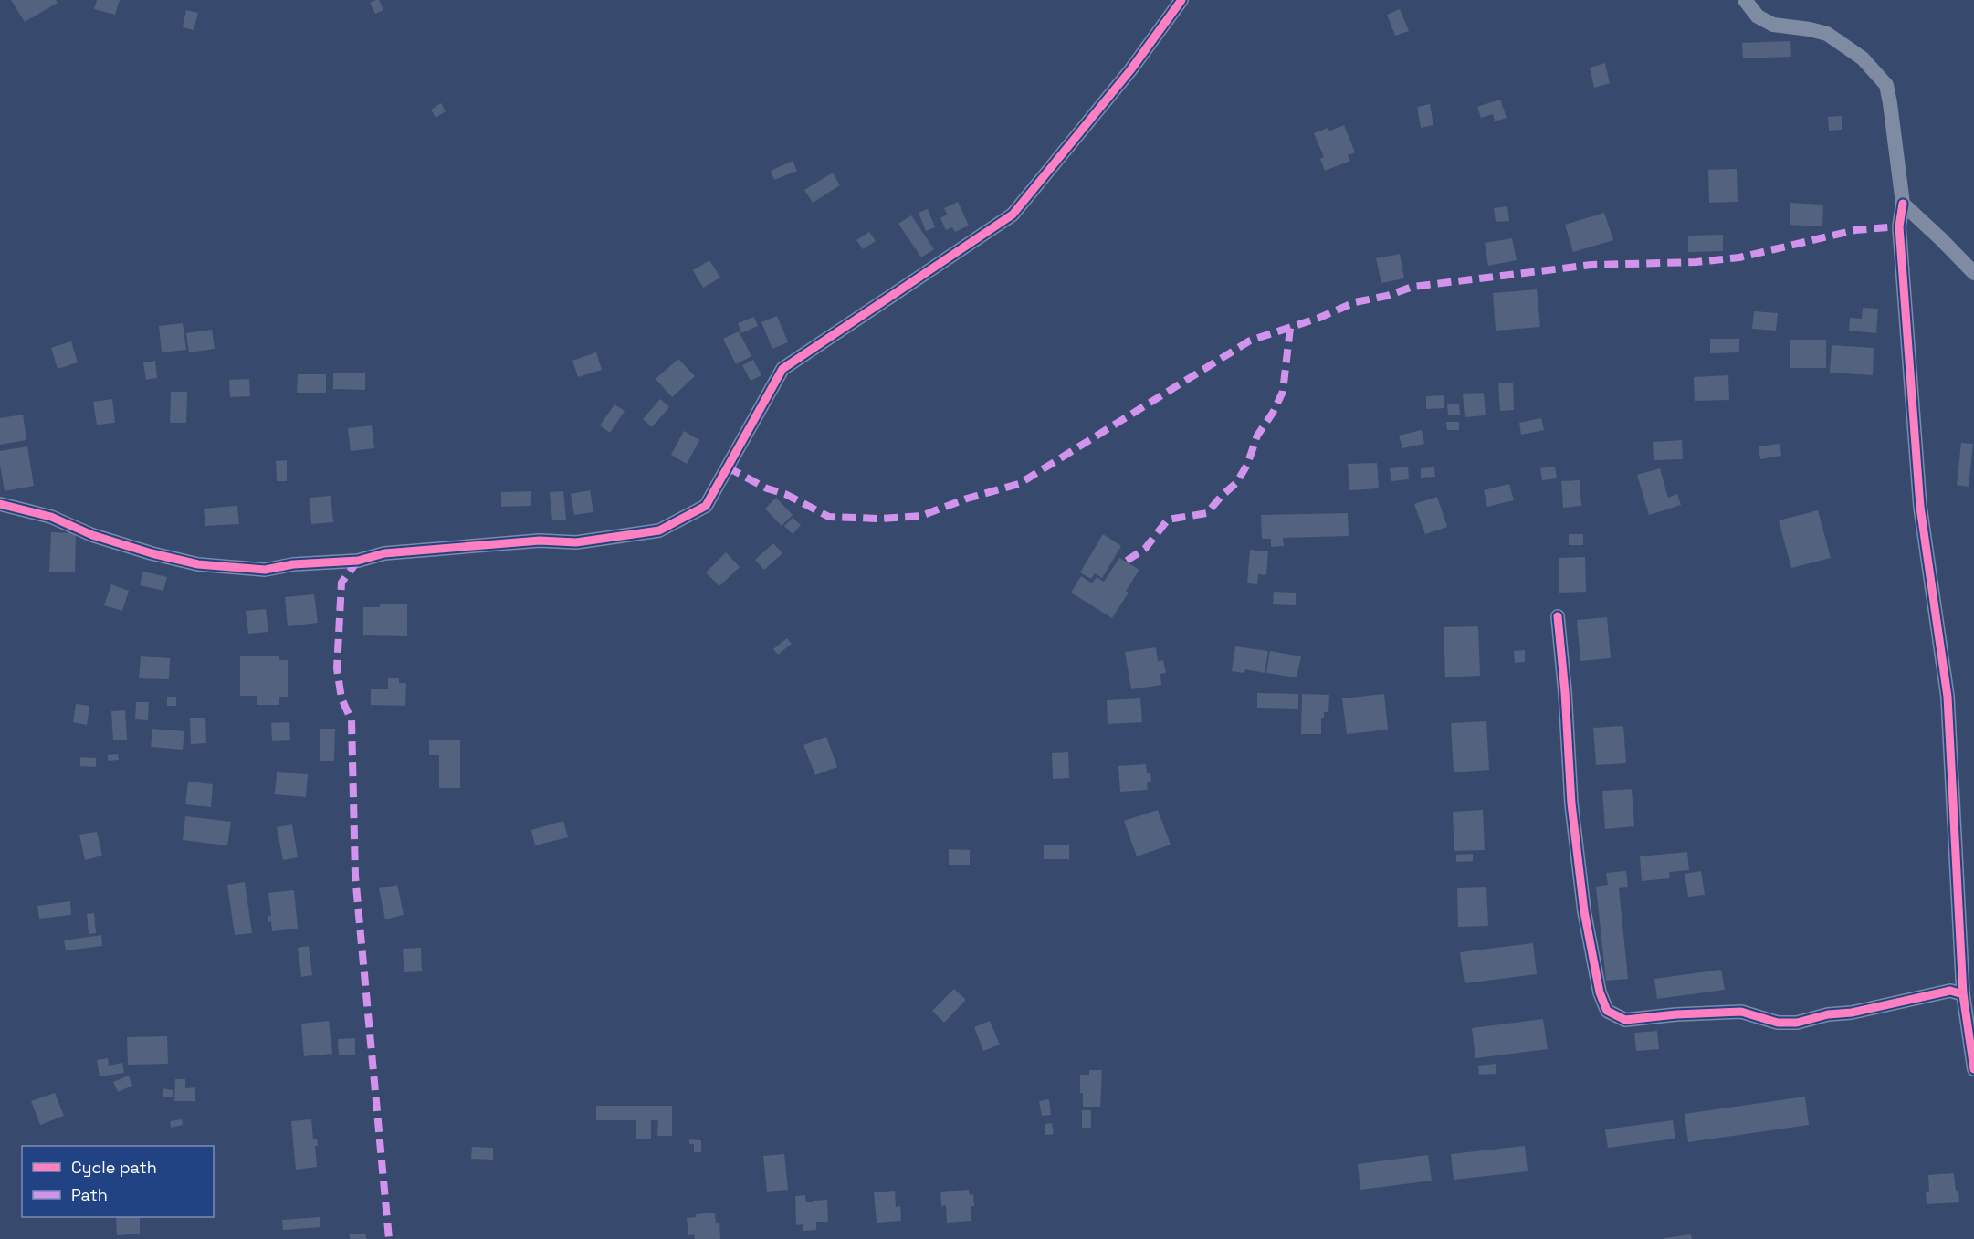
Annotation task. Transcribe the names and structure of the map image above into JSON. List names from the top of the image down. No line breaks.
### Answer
{"legend":["Cycle path","Path"]}
